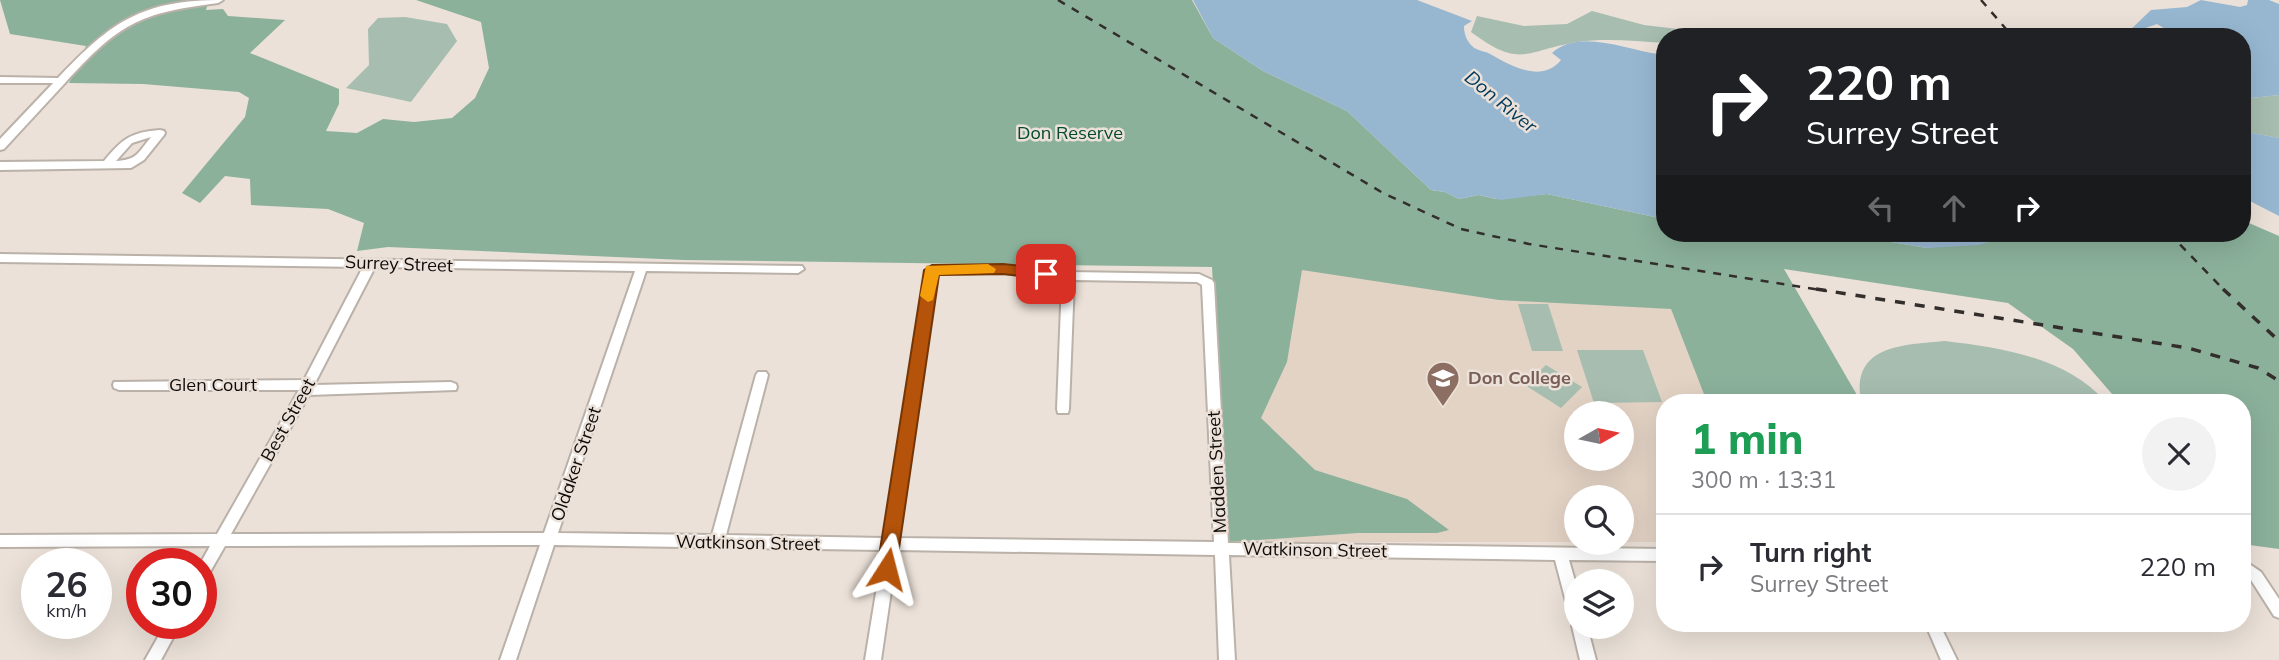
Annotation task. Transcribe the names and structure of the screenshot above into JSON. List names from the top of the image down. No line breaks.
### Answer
{"streets":{"street":["Surrey Street","Glen Court","Best Street","Oldaker Street","Madden Street","Watkinson Street"]},"crossings":[["Surrey Street","Best Street"],["Surrey Street","Oldaker Street"],["Glen Court","Best Street"],["Best Street","Watkinson Street"],["Oldaker Street","Watkinson Street"],["Madden Street","Watkinson Street"]],"water":["Don River"],"parks":["Don Reserve"],"places":{"school or university":["Don College"]},"north":"right","page":{"turn":["220 m","Surrey Street"],"heading":["1 min","300 m · 13:31"],"list":[{"name":"Turn right","note":"Surrey Street","value":"220 m"}],"speed":"26 km/h","limit":"30"}}
